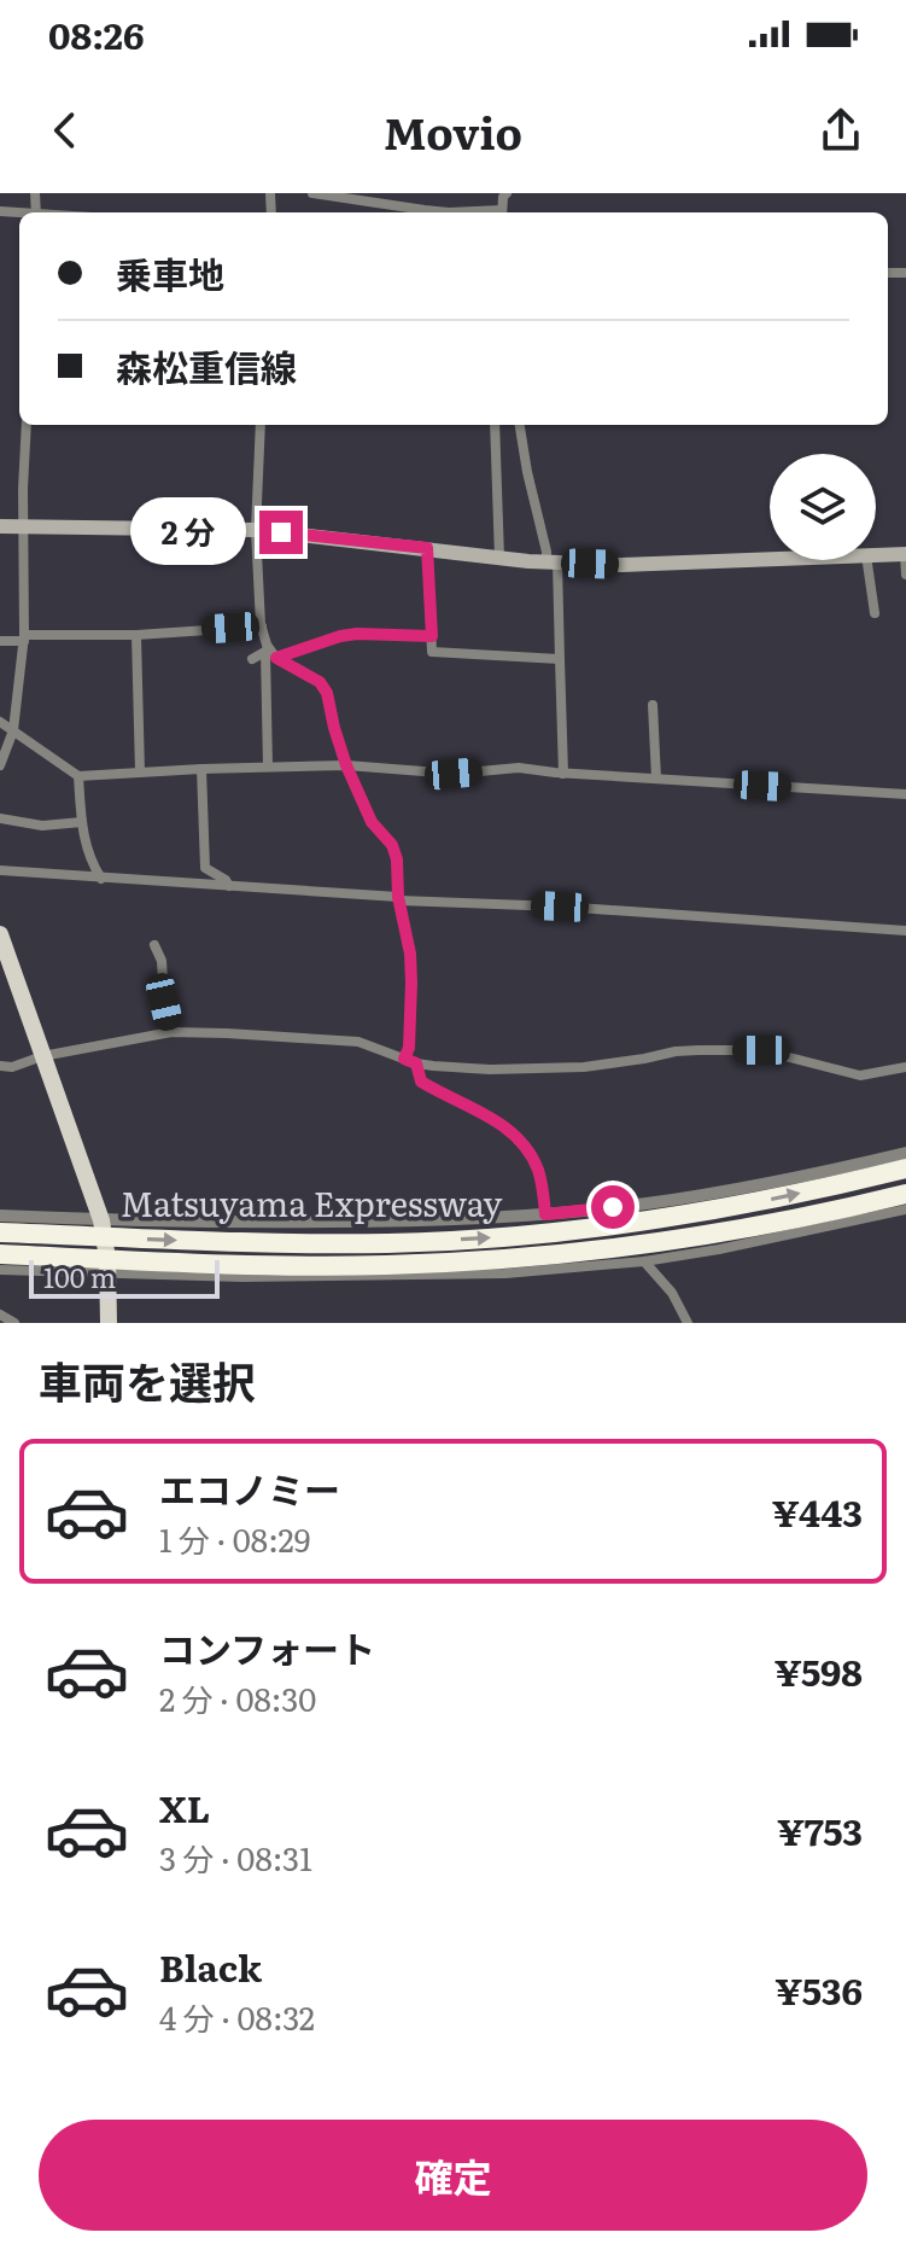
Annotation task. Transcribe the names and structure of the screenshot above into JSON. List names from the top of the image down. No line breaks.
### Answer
{"streets":{"highway":["Matsuyama Expressway"]},"scale_bar":"100 m","page":{"status":"08:26","header":"Movio","banner":["乗車地","森松重信線"],"bubble":"2 分","scale":"100 m","heading":"車両を選択","list":[{"name":"エコノミー","note":"1 分 · 08:29","value":"¥443"},{"name":"コンフォート","note":"2 分 · 08:30","value":"¥598"},{"name":"XL","note":"3 分 · 08:31","value":"¥753"},{"name":"Black","note":"4 分 · 08:32","value":"¥536"}],"buttons":"確定"}}
